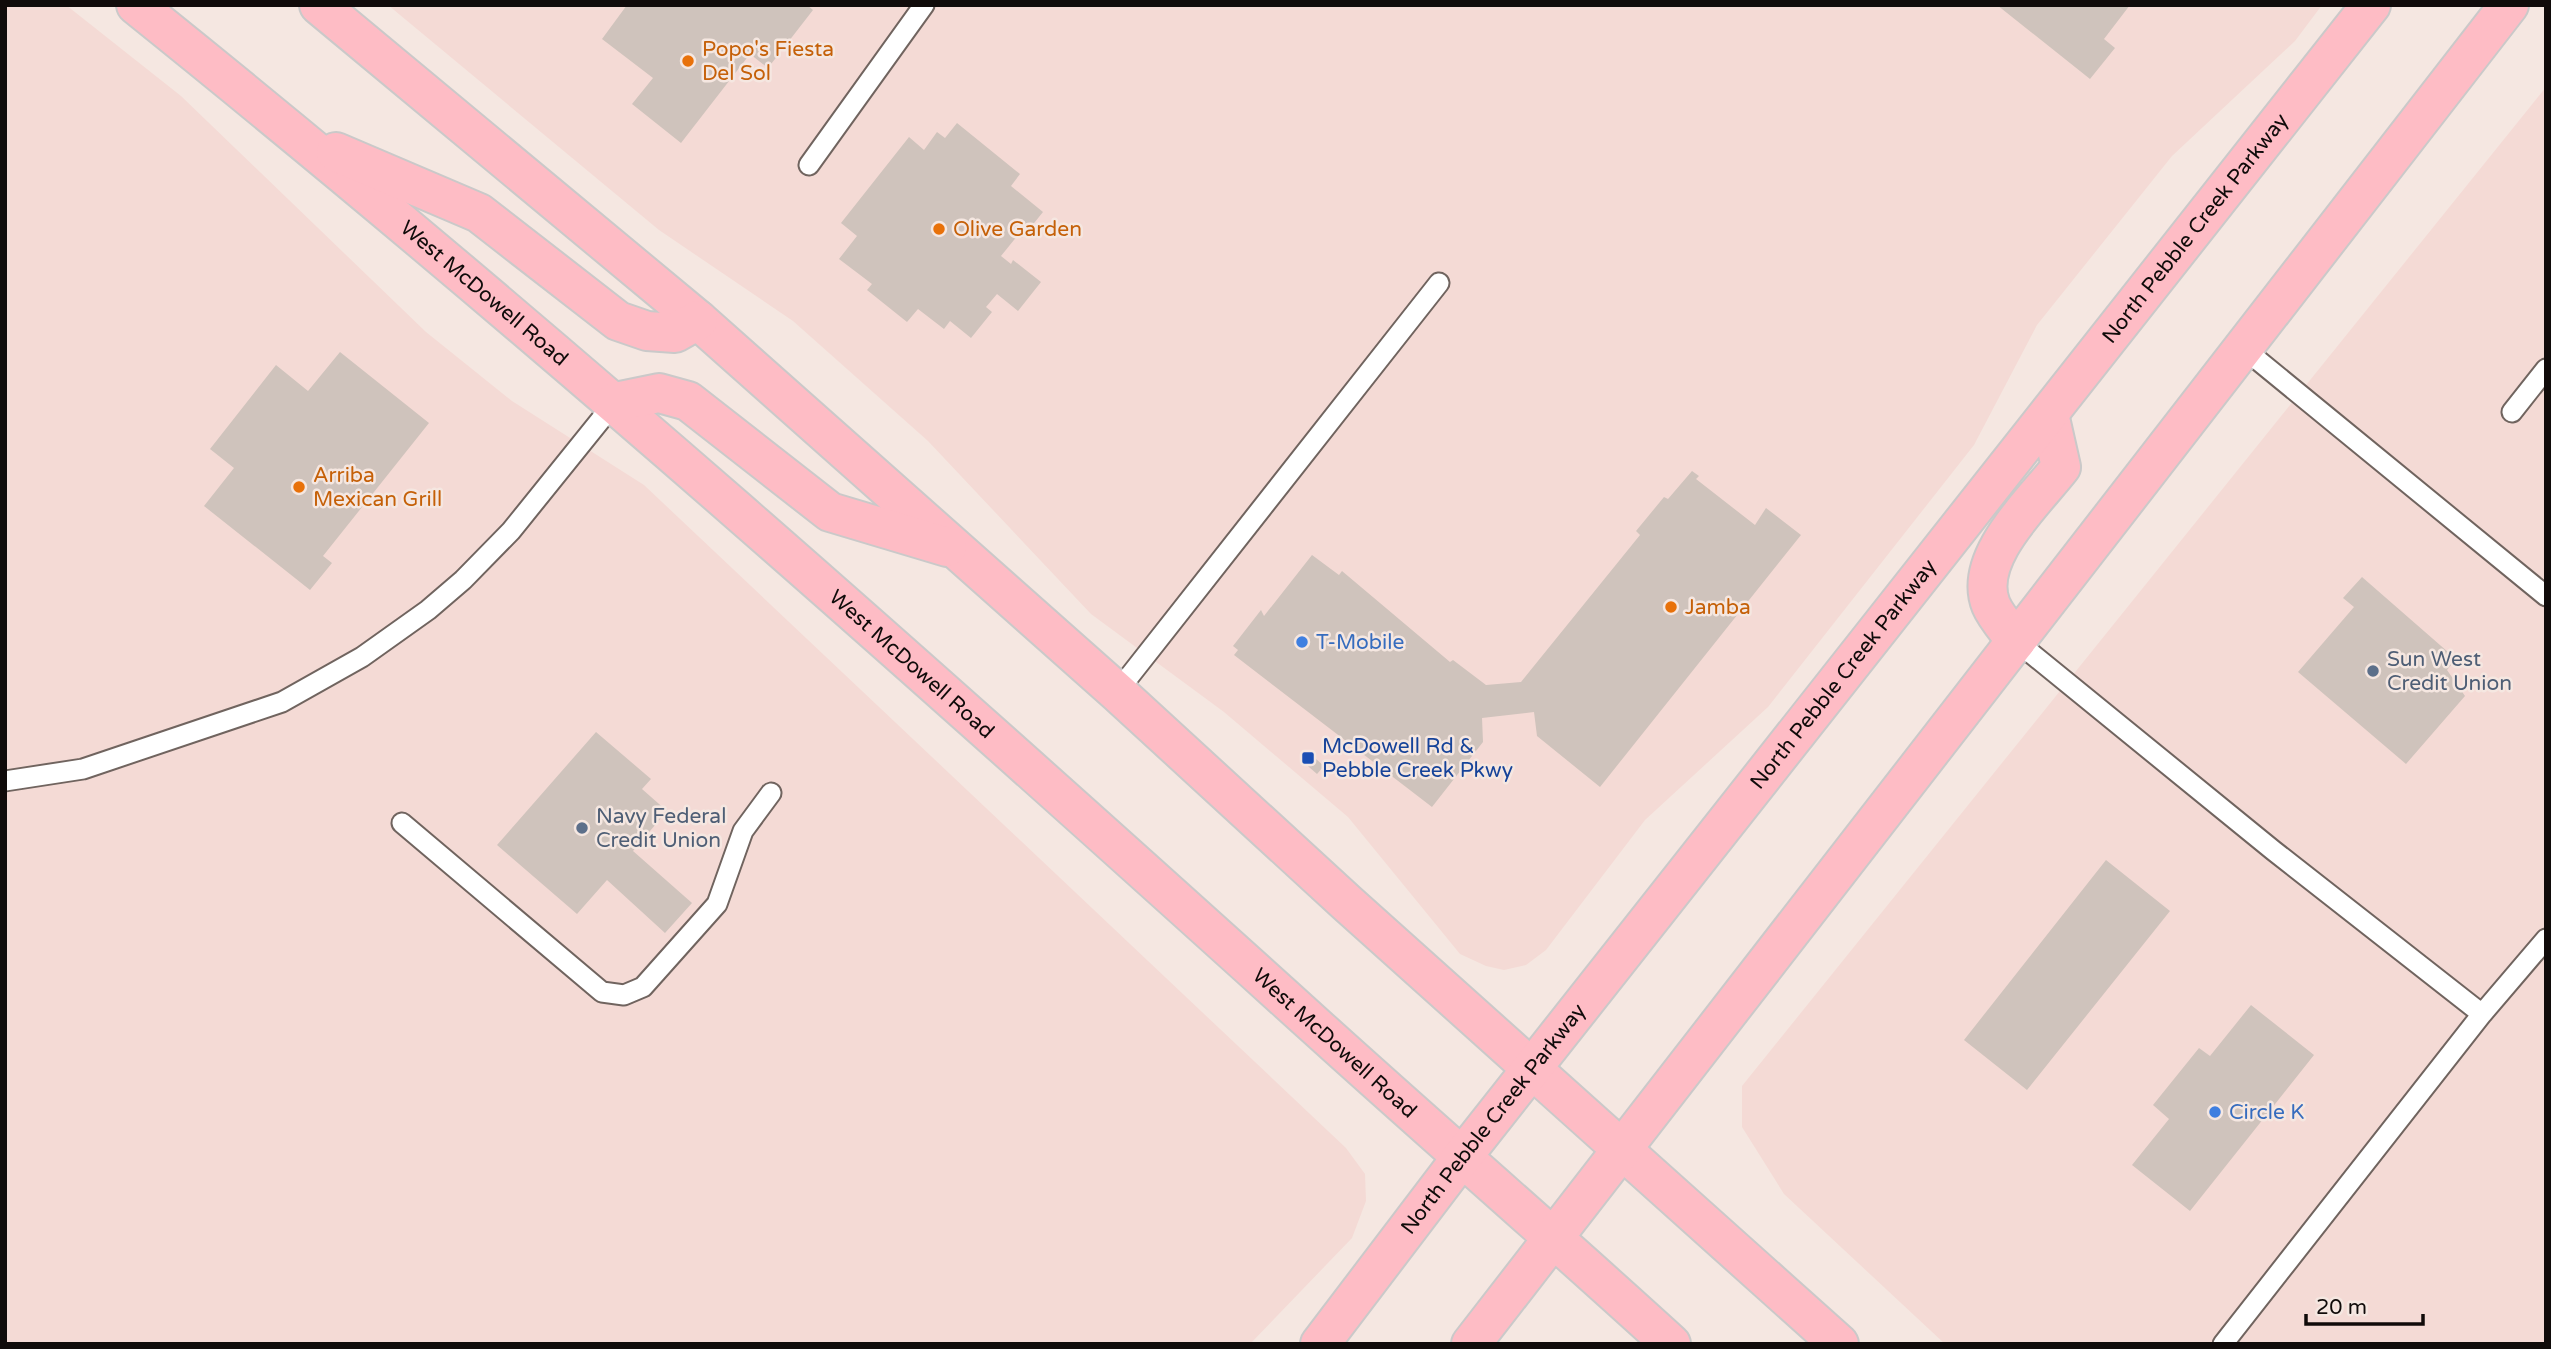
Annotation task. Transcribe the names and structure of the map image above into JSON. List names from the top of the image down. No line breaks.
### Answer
{"streets":{"main road":["North Pebble Creek Parkway","West McDowell Road"]},"crossings":[["North Pebble Creek Parkway","West McDowell Road"]],"places":{"other":["Popo's Fiesta Del Sol","Olive Garden","Arriba Mexican Grill","Jamba","T-Mobile","Sun West Credit Union","Navy Federal Credit Union","Circle K"],"transit":["McDowell Rd & Pebble Creek Pkwy"]},"scale_bar":"20 m"}
